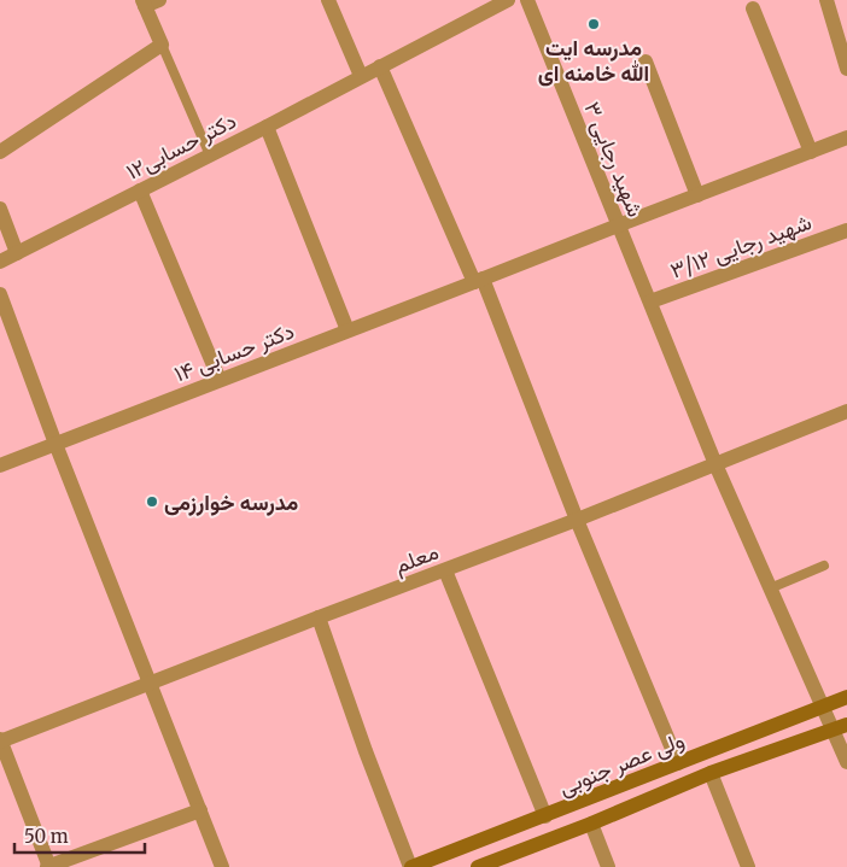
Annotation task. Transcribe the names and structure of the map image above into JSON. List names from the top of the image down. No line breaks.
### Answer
{"streets":{"street":["دکتر حسابی۱۲","شهید رجایی ۳","شهید رجایی ۳/۱۲","دکتر حسابی ۱۴","معلم","ولی عصر جنوبی"]},"crossings":[["شهید رجایی ۳","شهید رجایی ۳/۱۲"],["شهید رجایی ۳","دکتر حسابی ۱۴"],["شهید رجایی ۳","معلم"],["شهید رجایی ۳","ولی عصر جنوبی"]],"places":["مدرسه ایت الله خامنه ای","مدرسه خوارزمی"],"scale_bar":"50 m"}
